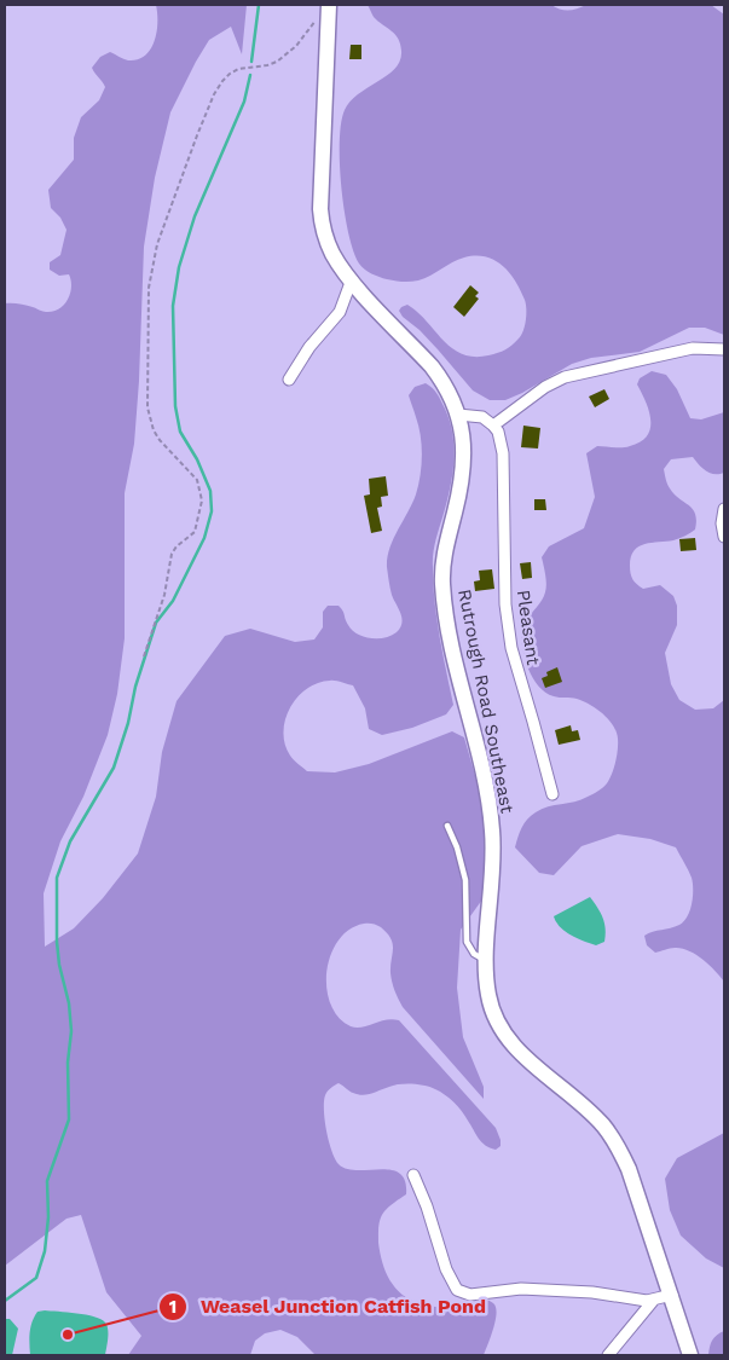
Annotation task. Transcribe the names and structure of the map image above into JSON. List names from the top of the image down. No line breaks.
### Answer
{"streets":{"street":["Pleasant","Rutrough Road Southeast"]},"places":["Weasel Junction Catfish Pond"]}
